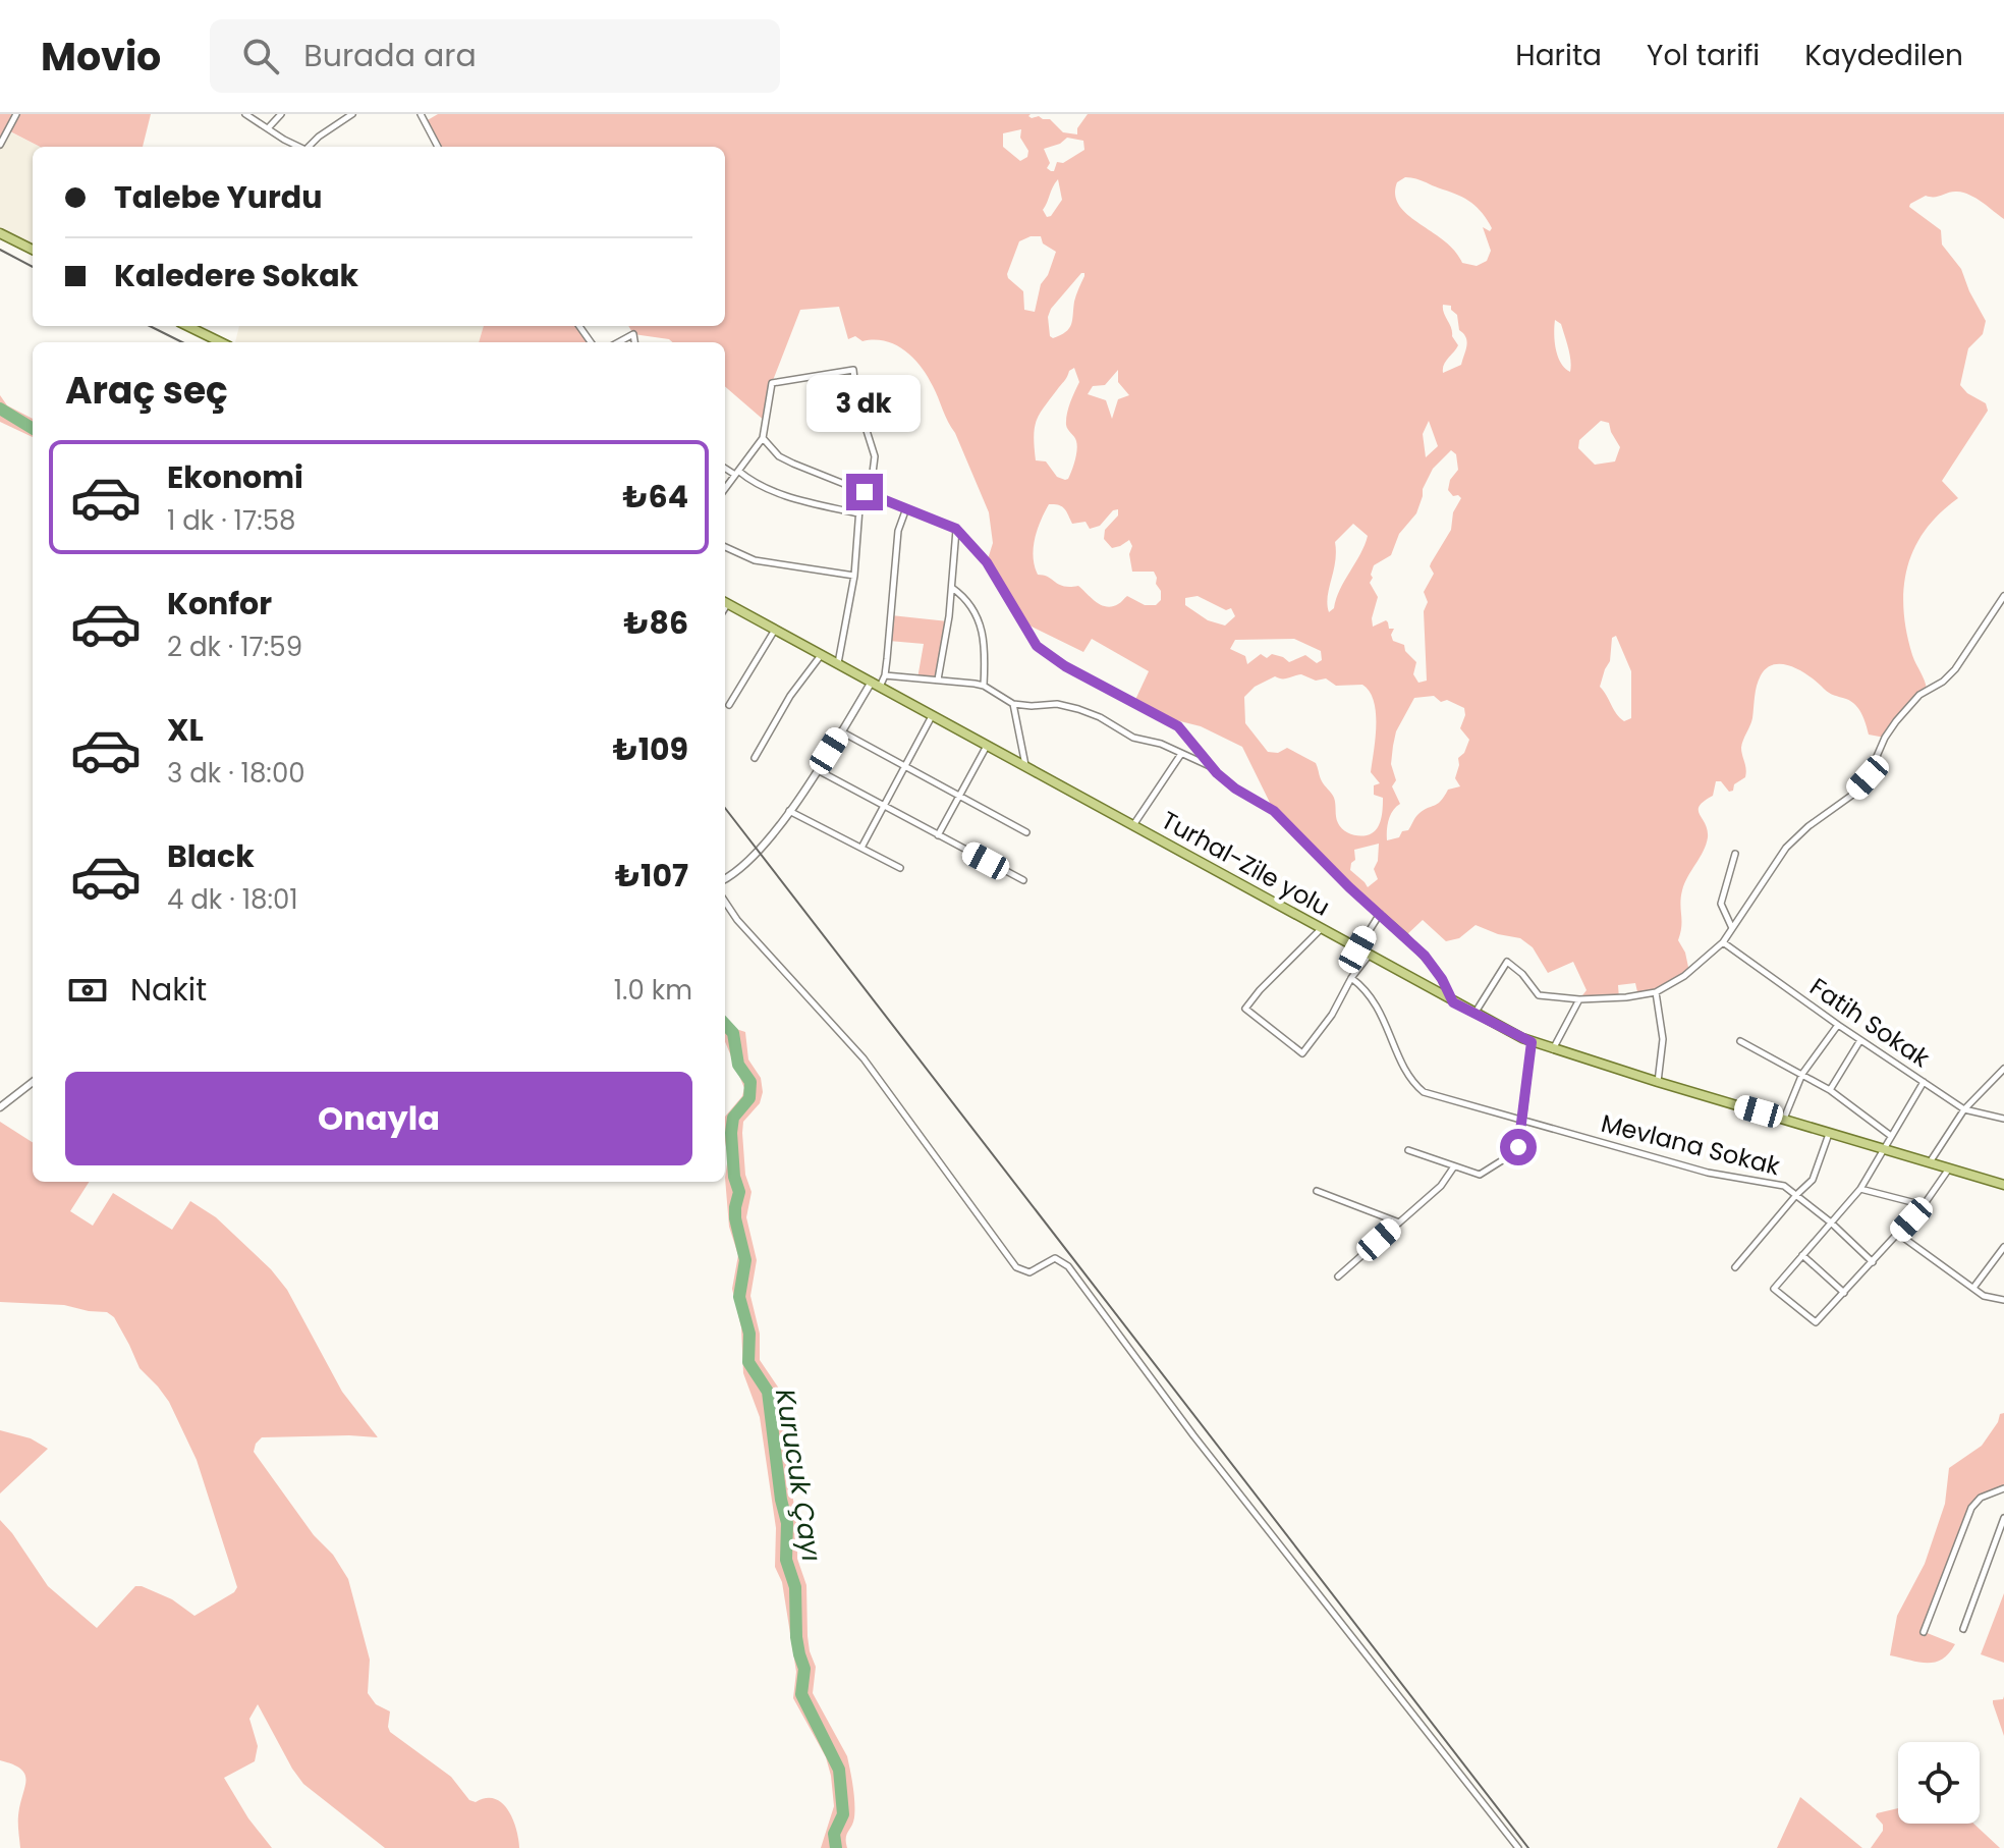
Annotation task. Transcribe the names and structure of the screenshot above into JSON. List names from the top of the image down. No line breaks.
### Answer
{"streets":{"main road":["Turhal-Zile yolu"],"street":["Fatih Sokak","Mevlana Sokak"]},"water":["Kurucuk Çayı"],"page":{"header":"Movio","search":"Burada ara","nav":["Harita","Yol tarifi","Kaydedilen"],"banner":["Talebe Yurdu","Kaledere Sokak"],"heading":"Araç seç","bubble":"3 dk","list":[{"name":"Ekonomi","note":"1 dk · 17:58","value":"₺64"},{"name":"Konfor","note":"2 dk · 17:59","value":"₺86"},{"name":"XL","note":"3 dk · 18:00","value":"₺109"},{"name":"Black","note":"4 dk · 18:01","value":"₺107"}],"pay":["Nakit","1.0 km"],"buttons":"Onayla"}}
